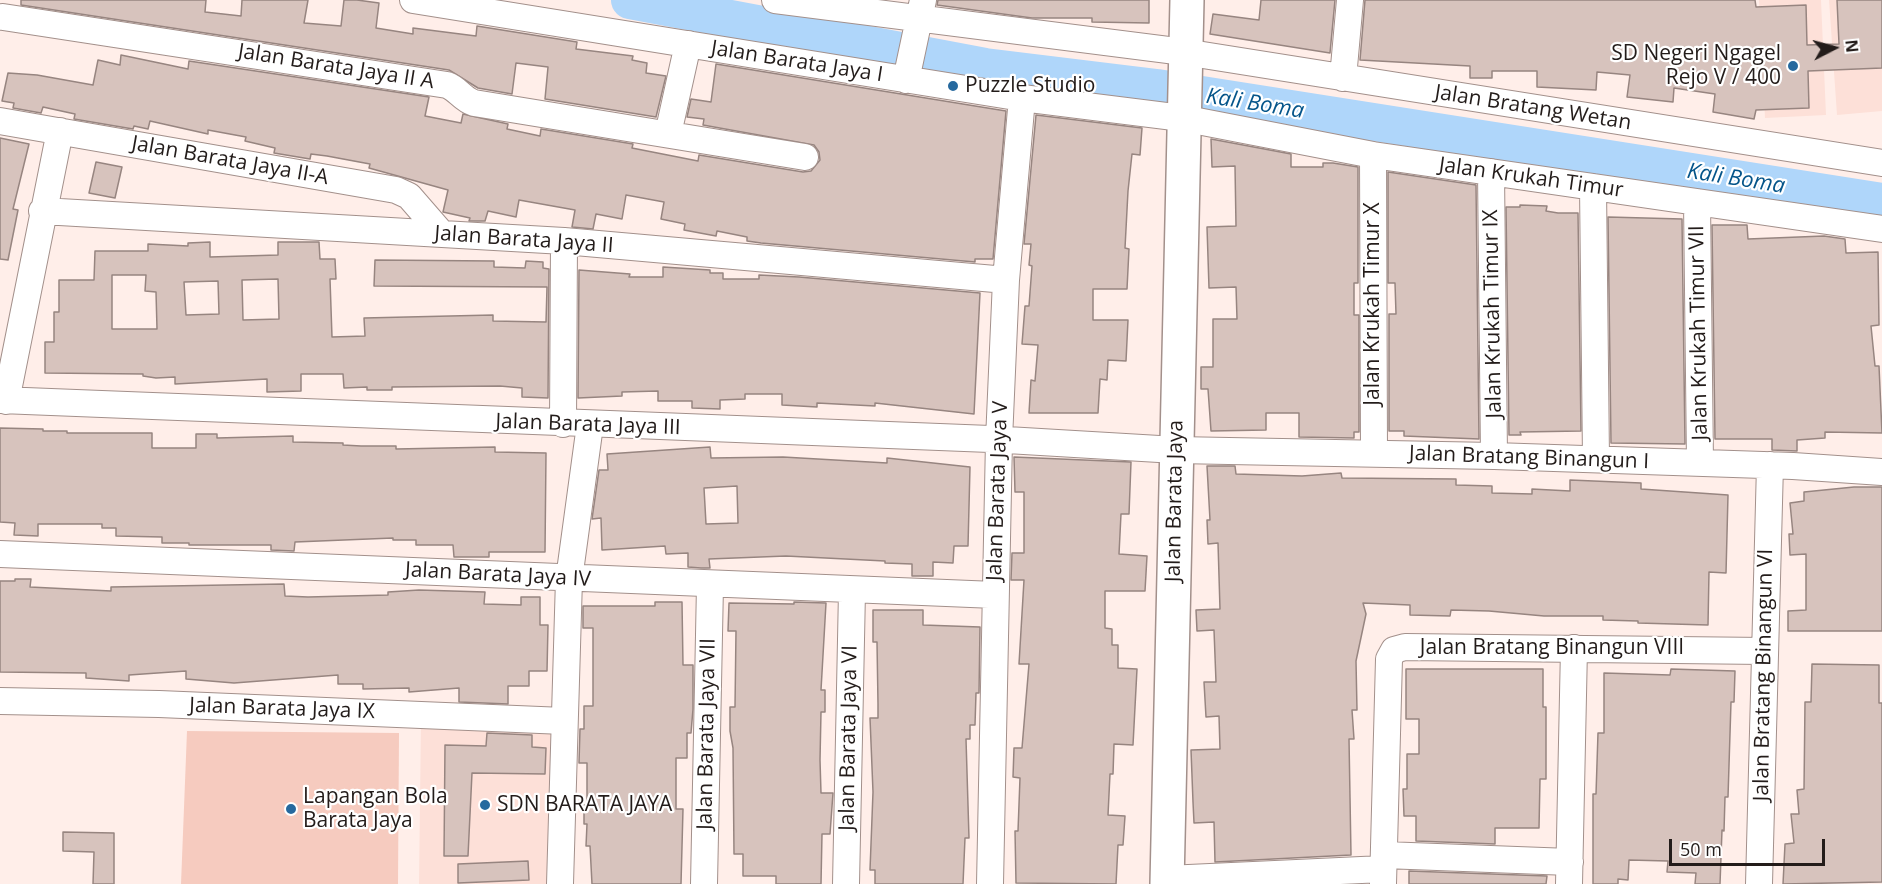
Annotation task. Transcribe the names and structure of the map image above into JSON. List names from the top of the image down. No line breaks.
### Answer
{"streets":{"main road":["Jalan Barata Jaya"],"street":["Jalan Barata Jaya I","Jalan Barata Jaya II A","Jalan Bratang Wetan","Jalan Barata Jaya II-A","Jalan Krukah Timur","Jalan Barata Jaya II","Jalan Krukah Timur X","Jalan Krukah Timur IX","Jalan Krukah Timur VII","Jalan Barata Jaya III","Jalan Bratang Binangun I","Jalan Barata Jaya V","Jalan Barata Jaya IV","Jalan Bratang Binangun VIII","Jalan Bratang Binangun VI","Jalan Barata Jaya IX","Jalan Barata Jaya VII","Jalan Barata Jaya VI"]},"crossings":[["Jalan Barata Jaya I","Jalan Krukah Timur"],["Jalan Barata Jaya I","Jalan Barata Jaya V"],["Jalan Barata Jaya I","Jalan Barata Jaya"],["Jalan Bratang Wetan","Jalan Barata Jaya"],["Jalan Barata Jaya II-A","Jalan Barata Jaya II"],["Jalan Krukah Timur","Jalan Krukah Timur X"],["Jalan Krukah Timur","Jalan Krukah Timur IX"],["Jalan Krukah Timur","Jalan Krukah Timur VII"],["Jalan Krukah Timur","Jalan Barata Jaya"],["Jalan Barata Jaya II","Jalan Barata Jaya V"],["Jalan Krukah Timur X","Jalan Bratang Binangun I"],["Jalan Krukah Timur IX","Jalan Bratang Binangun I"],["Jalan Krukah Timur VII","Jalan Bratang Binangun I"],["Jalan Barata Jaya III","Jalan Bratang Binangun I"],["Jalan Barata Jaya III","Jalan Barata Jaya V"],["Jalan Barata Jaya III","Jalan Barata Jaya"],["Jalan Bratang Binangun I","Jalan Barata Jaya"],["Jalan Bratang Binangun I","Jalan Bratang Binangun VI"],["Jalan Barata Jaya V","Jalan Barata Jaya IV"],["Jalan Barata Jaya IV","Jalan Barata Jaya VII"],["Jalan Barata Jaya IV","Jalan Barata Jaya VI"],["Jalan Bratang Binangun VIII","Jalan Bratang Binangun VI"]],"water":["Kali Boma"],"places":["SD Negeri Ngagel Rejo V / 400","Puzzle Studio","SDN BARATA JAYA","Lapangan Bola Barata Jaya"],"scale_bar":"50 m","north":"right"}
